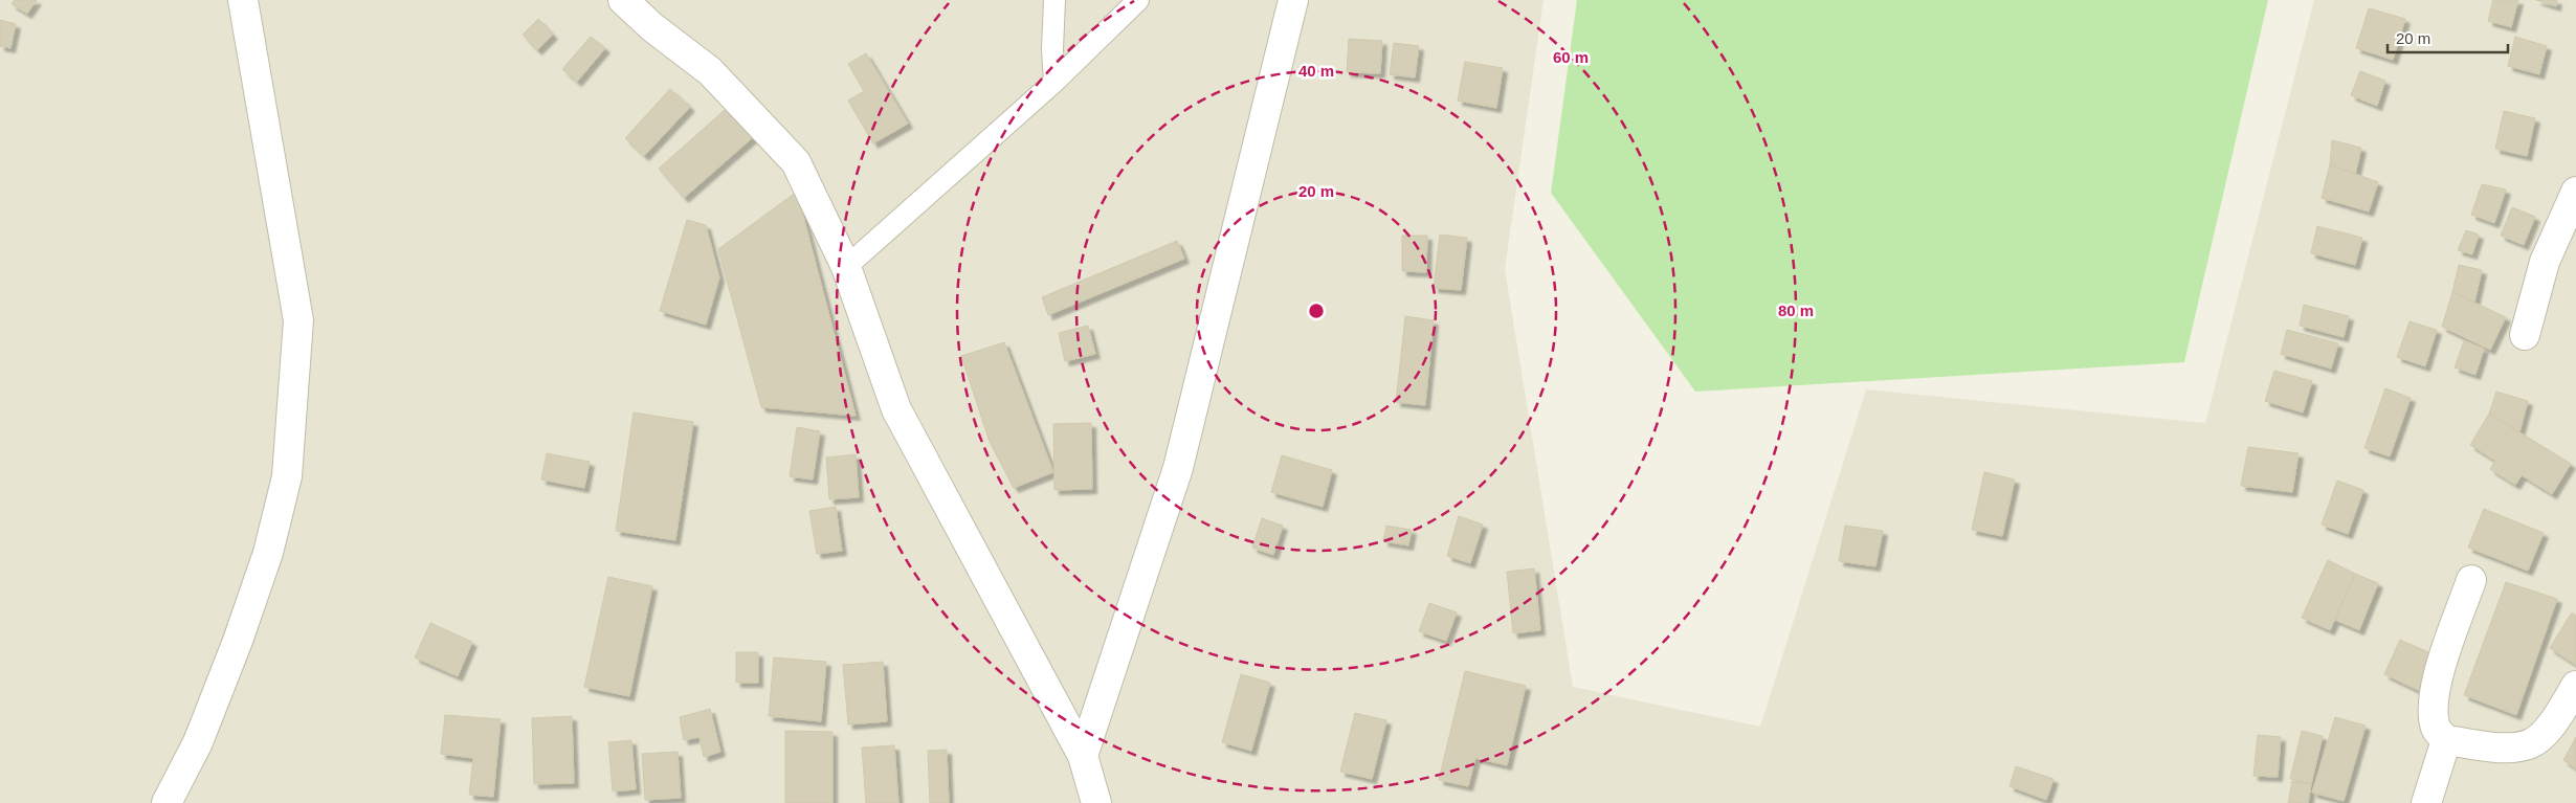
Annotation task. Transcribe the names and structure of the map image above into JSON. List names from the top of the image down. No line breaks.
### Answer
{"scale_bar":"20 m","rings":["60 m","40 m","20 m","80 m"]}
